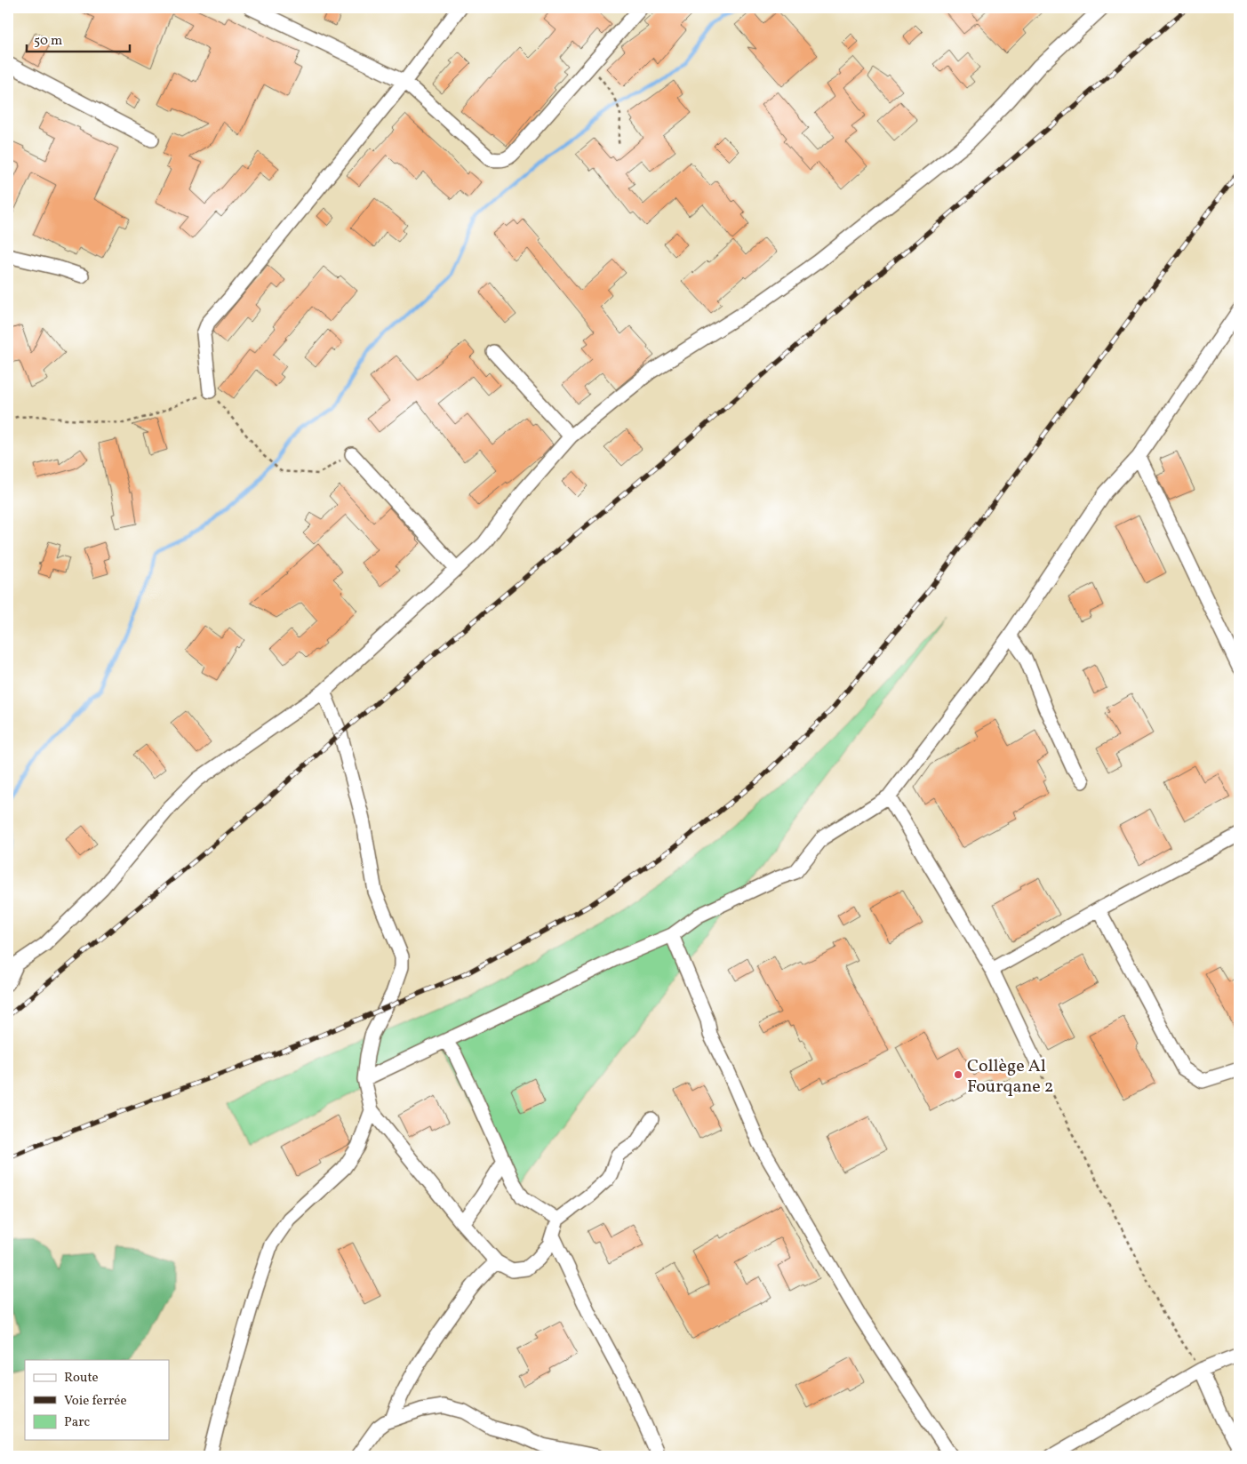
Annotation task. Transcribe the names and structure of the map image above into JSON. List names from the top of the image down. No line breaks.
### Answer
{"places":["Collège Al Fourqane 2"],"legend":["Route","Voie ferrée","Parc"],"scale_bar":"50 m"}
